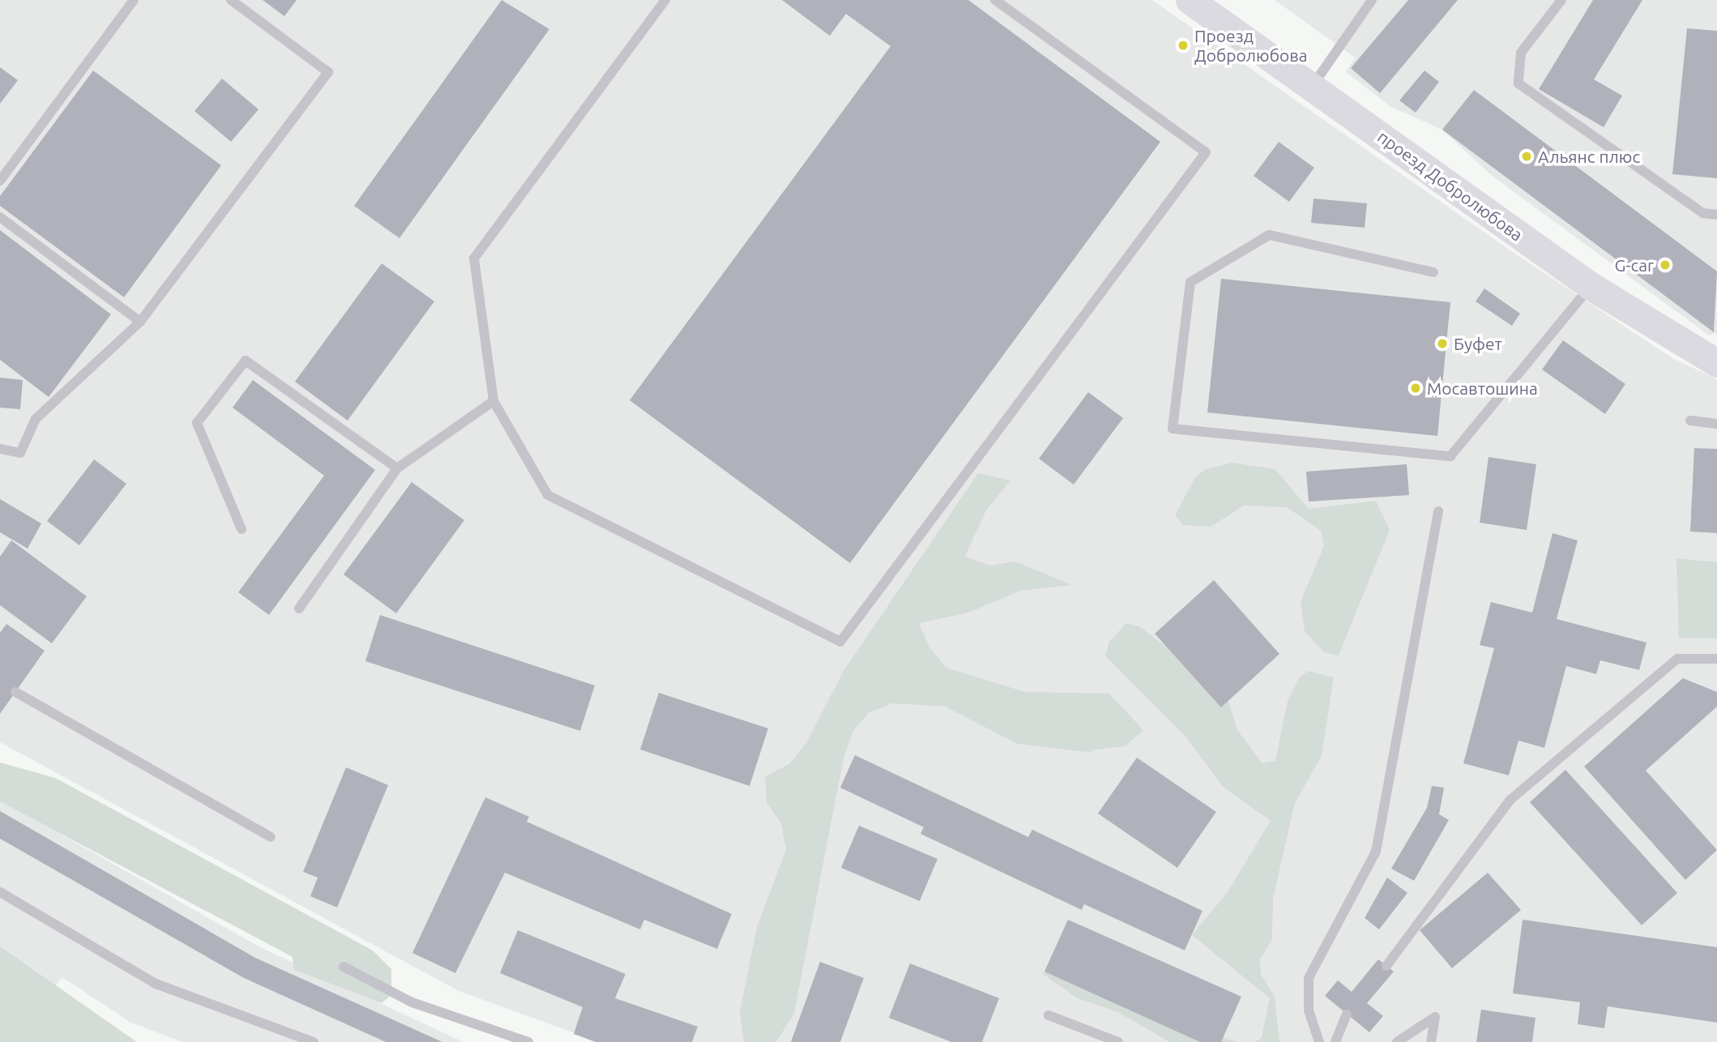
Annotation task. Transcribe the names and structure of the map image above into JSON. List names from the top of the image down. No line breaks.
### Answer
{"streets":{"street":["проезд Добролюбова"]},"places":["Проезд Добролюбова","Альянс плюс","G-car","Буфет","Мосавтошина"]}
